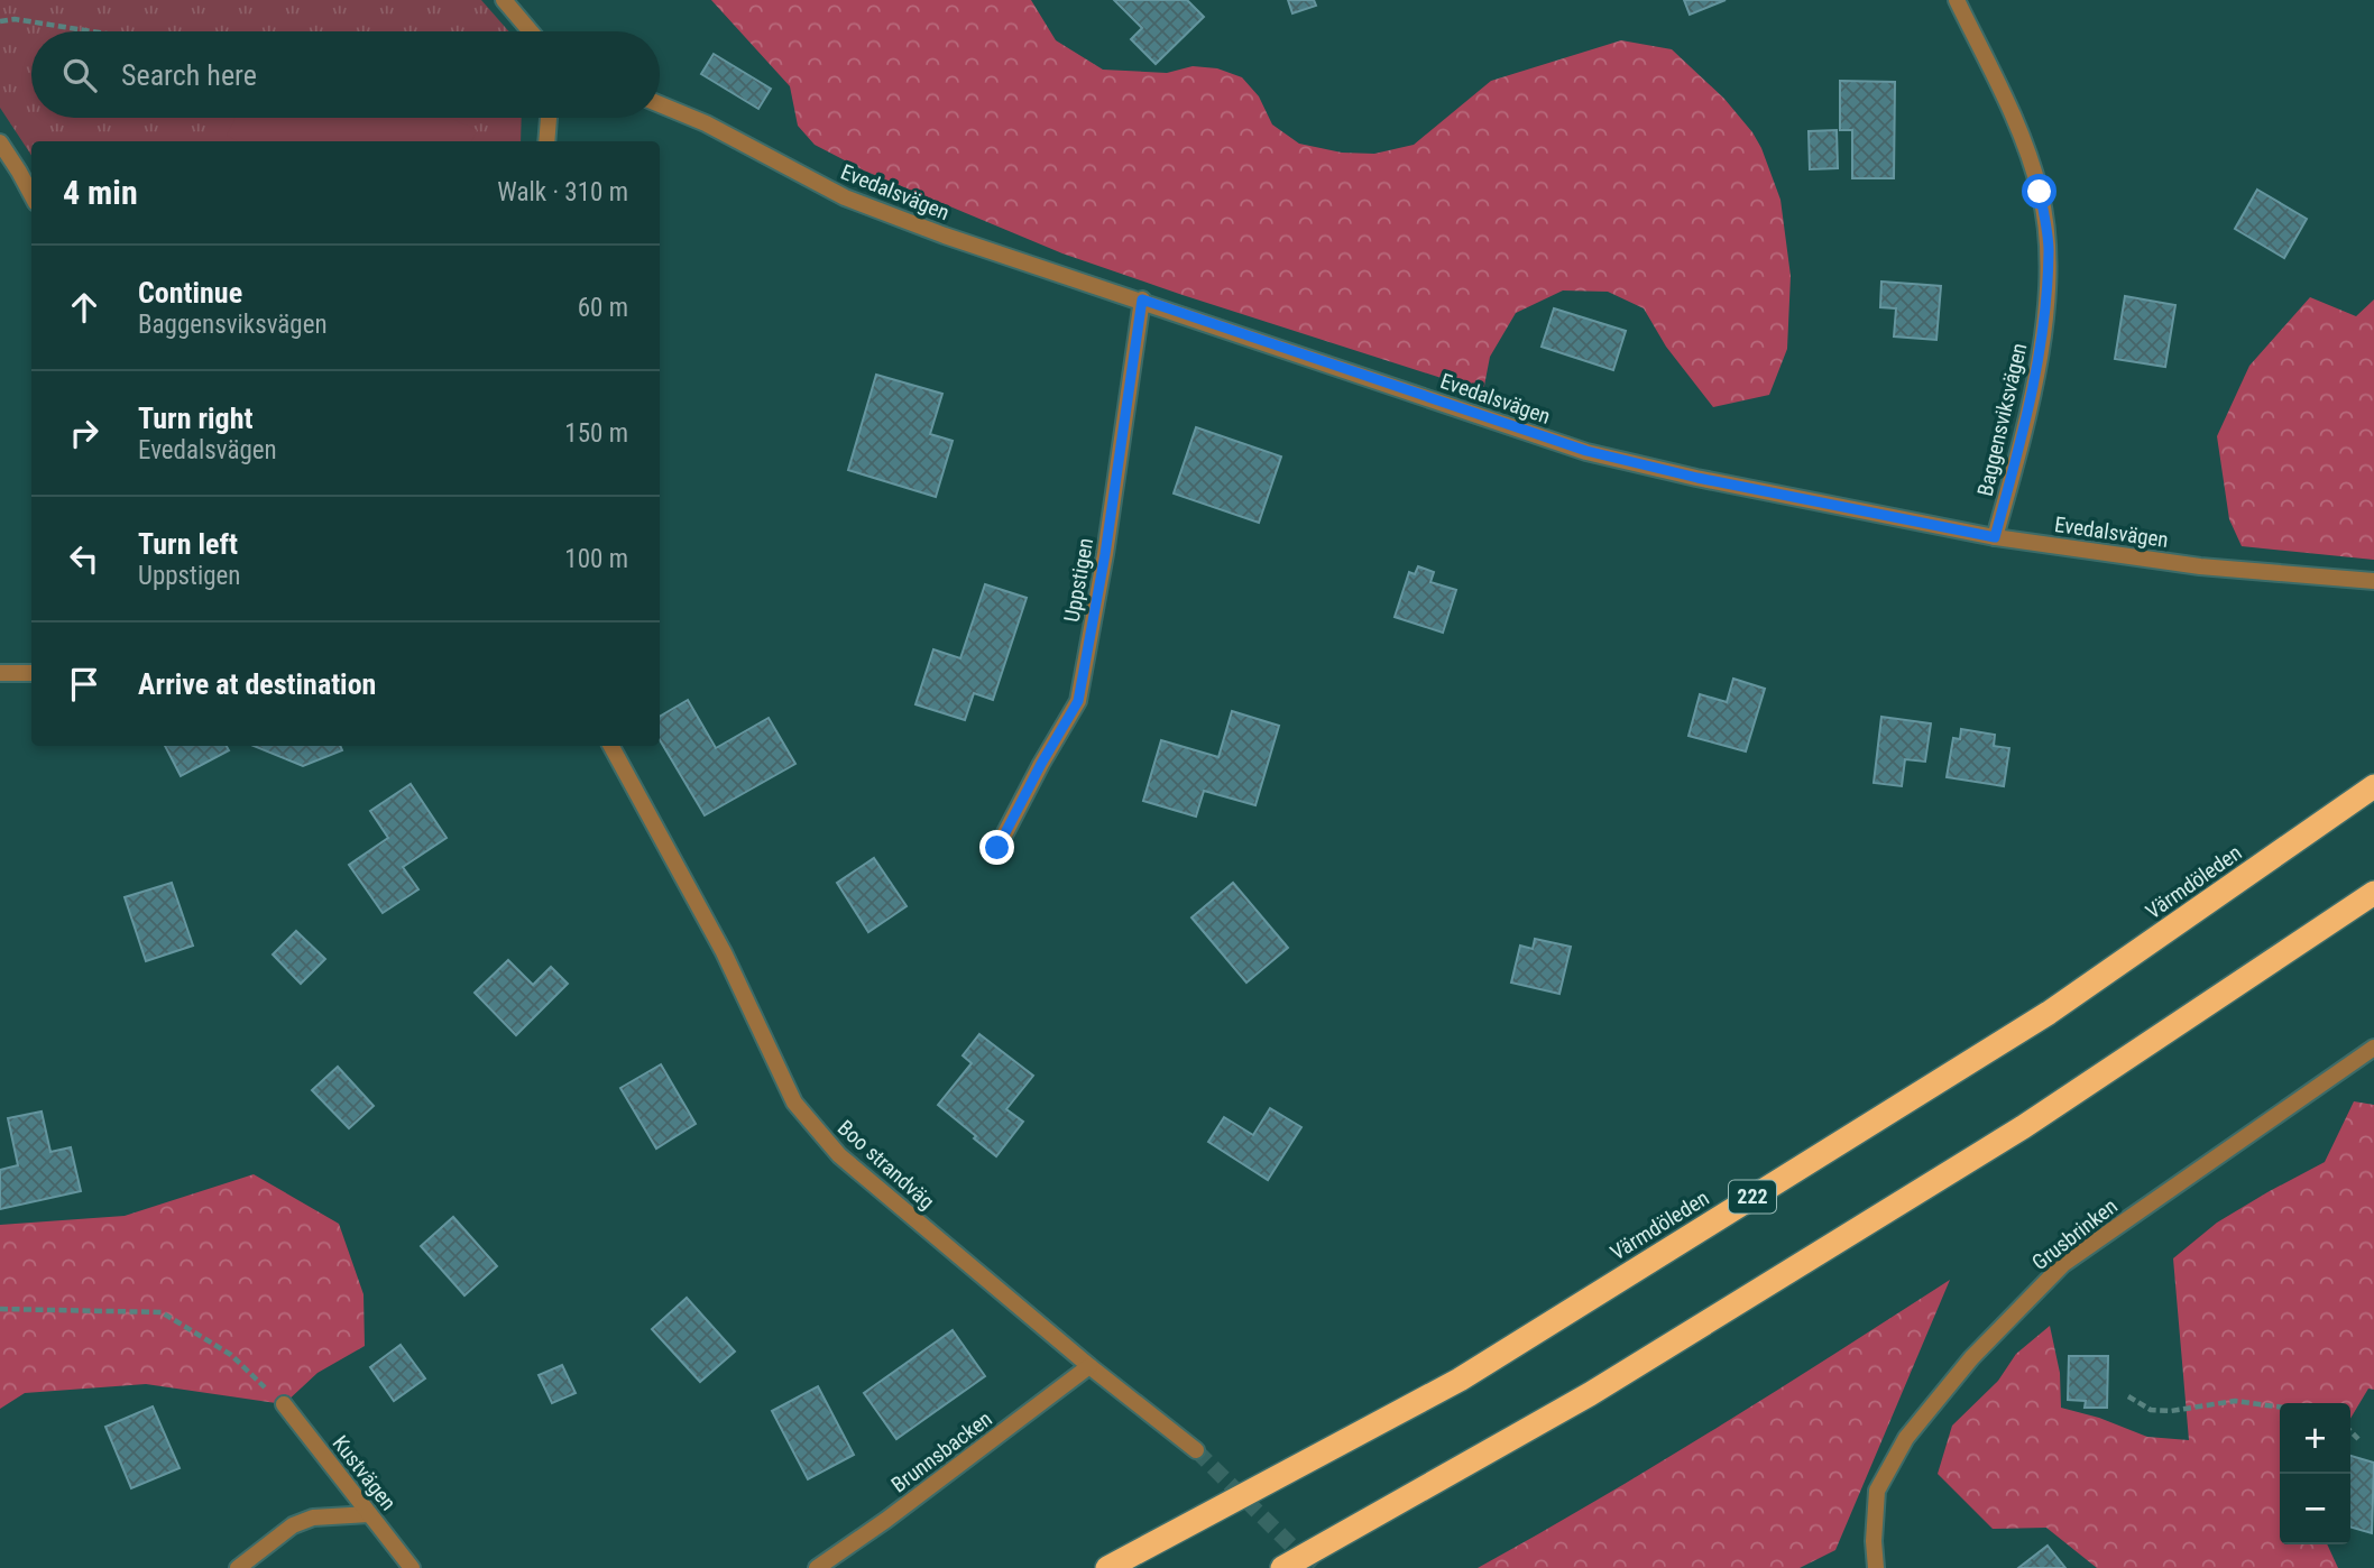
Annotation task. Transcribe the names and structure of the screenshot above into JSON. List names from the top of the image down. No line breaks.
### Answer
{"streets":{"highway":["Värmdöleden","222"],"street":["Evedalsvägen","Baggensviksvägen","Uppstigen","Boo strandväg","Grusbrinken","Brunnsbacken","Kustvägen"]},"crossings":[["Evedalsvägen","Baggensviksvägen"],["Evedalsvägen","Uppstigen"],["Boo strandväg","Brunnsbacken"]],"page":{"search":"Search here","heading":["4 min","Walk · 310 m"],"list":[["Continue","Baggensviksvägen","60 m"],["Turn right","Evedalsvägen","150 m"],["Turn left","Uppstigen","100 m"],"Arrive at destination"],"map_buttons":["+","−"]}}
